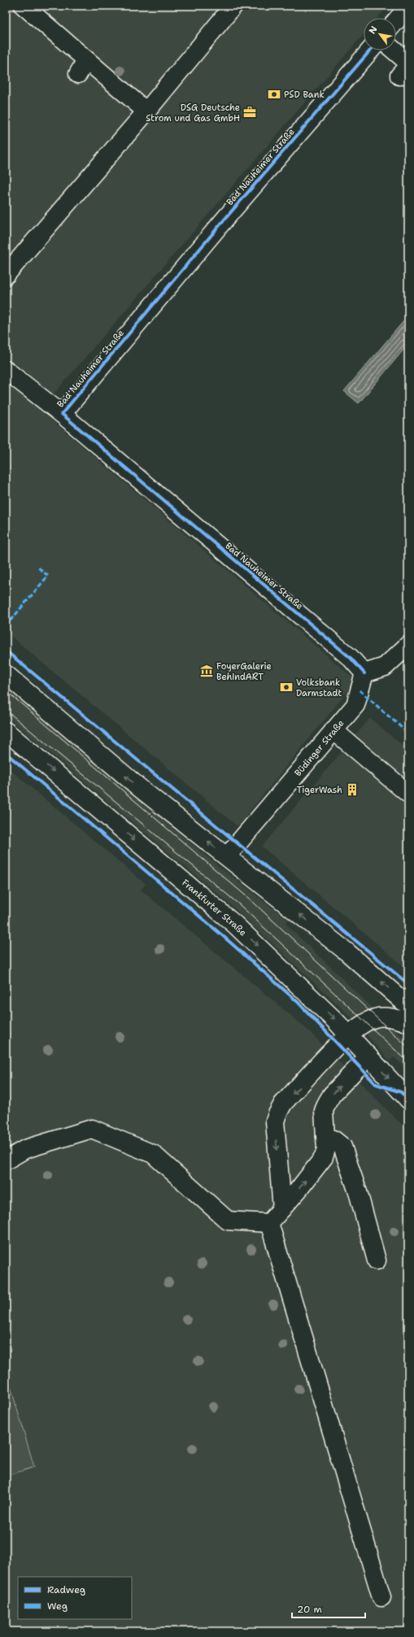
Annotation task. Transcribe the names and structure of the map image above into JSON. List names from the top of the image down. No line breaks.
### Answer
{"streets":{"street":["Bad Nauheimer Straße","Büdinger Straße","Frankfurter Straße"]},"crossings":[["Bad Nauheimer Straße","Büdinger Straße"]],"places":{"bank":["PSD Bank","Volksbank Darmstadt"],"office":["DSG Deutsche Strom und Gas GmbH"],"museum":["FoyerGalerie BehindART"],"building":["TigerWash"]},"legend":["Radweg","Weg"],"scale_bar":"20 m","north":"top left"}
